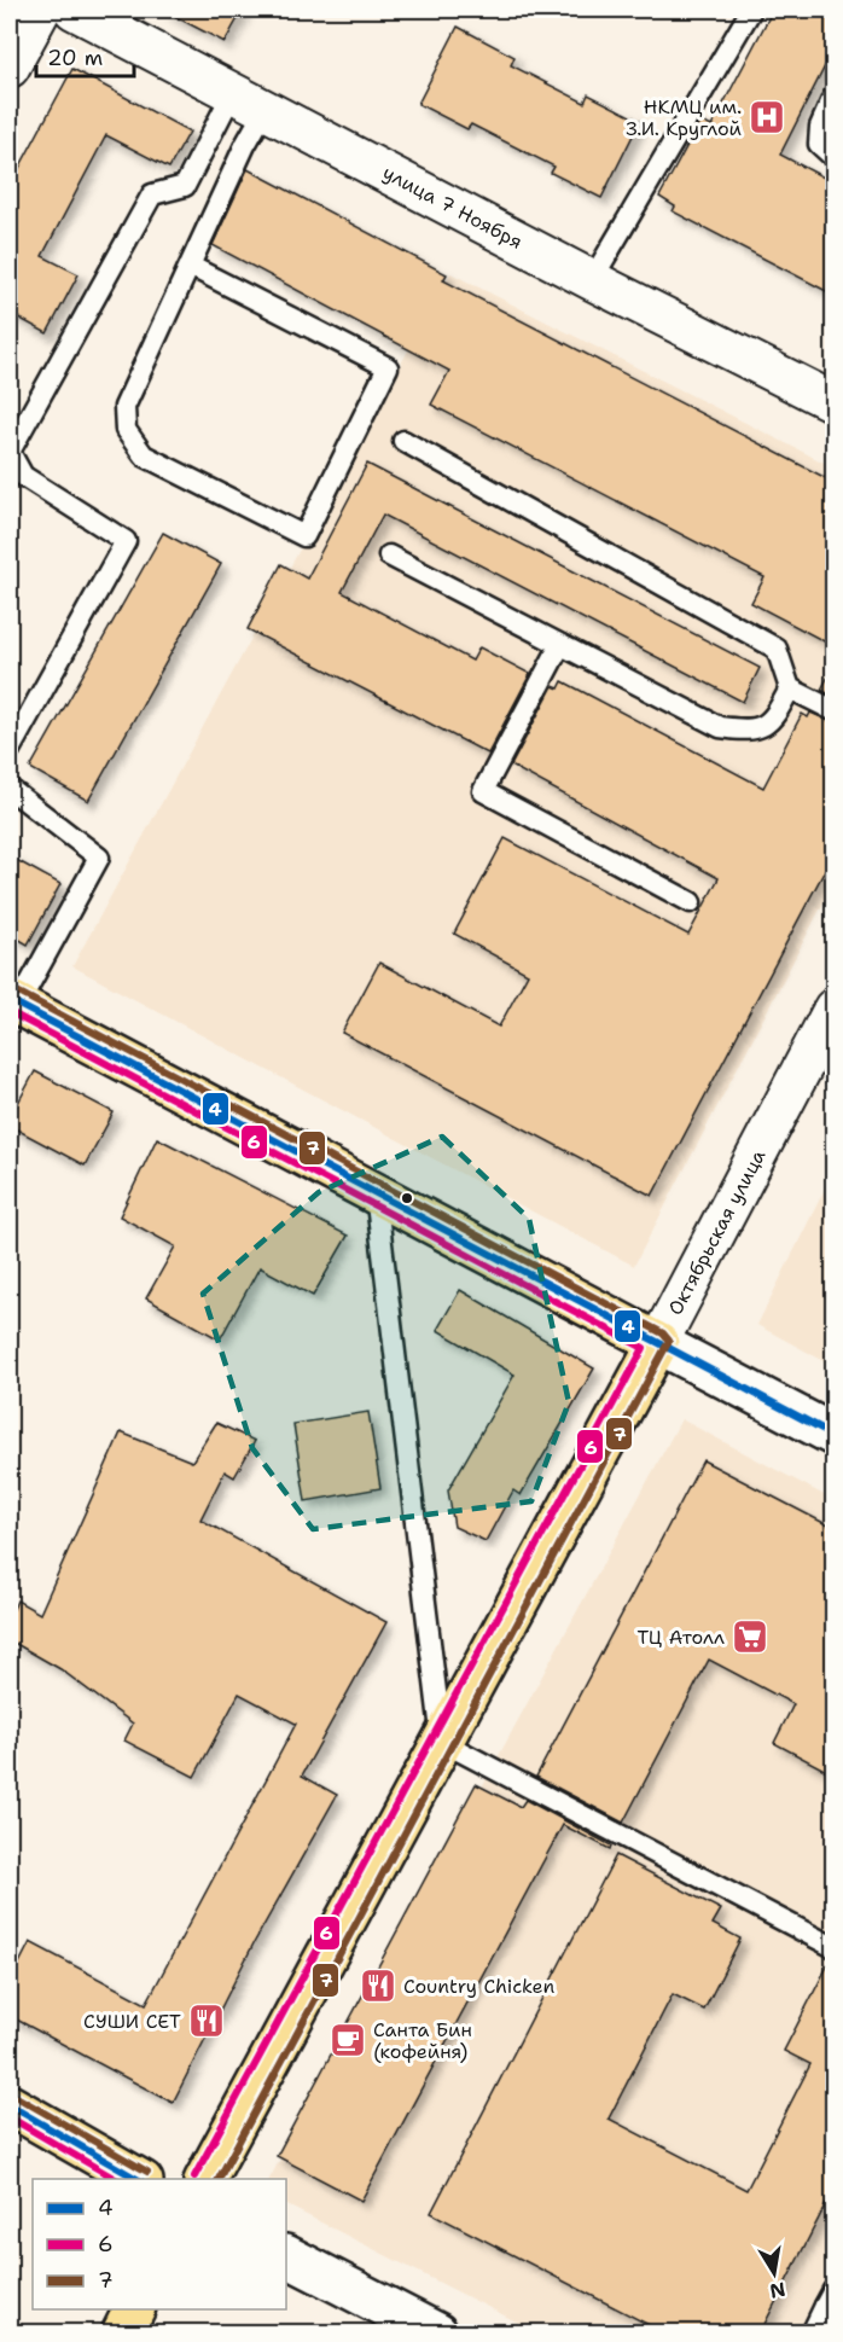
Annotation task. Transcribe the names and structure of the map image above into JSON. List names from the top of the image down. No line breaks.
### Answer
{"streets":{"main road":["Октябрьская улица"],"street":["улица 7 Ноября"]},"places":{"hospital":["НКМЦ им. З.И. Круглой"],"supermarket":["ТЦ Атолл"],"restaurant":["Country Chicken","СУШИ СЕТ"],"cafe":["Санта Бин (кофейня)"]},"lines":["transit line 7","transit line 4","transit line 6"],"legend":["4","6","7"],"scale_bar":"20 m","north":"bottom"}
